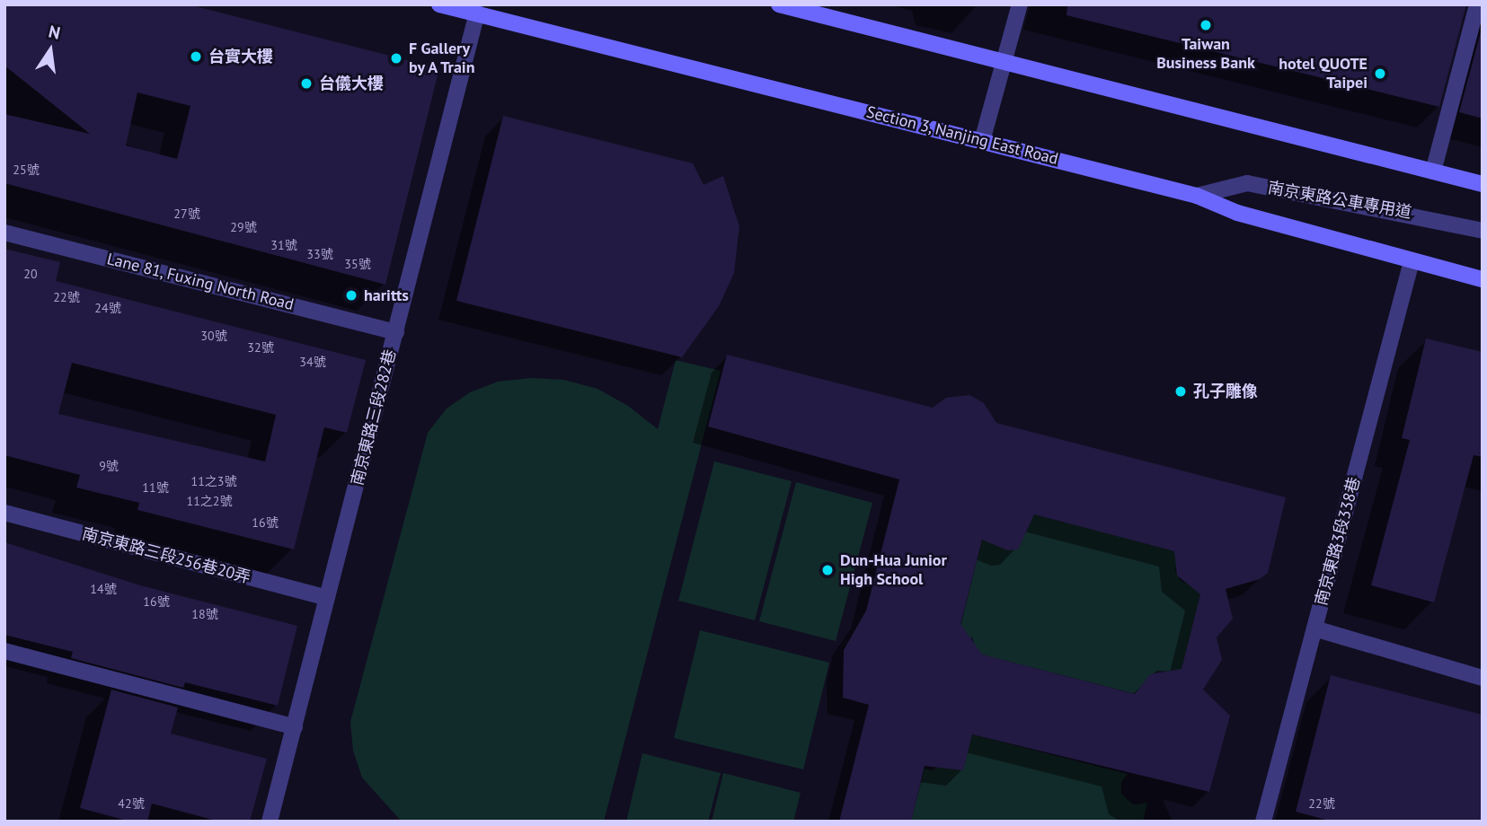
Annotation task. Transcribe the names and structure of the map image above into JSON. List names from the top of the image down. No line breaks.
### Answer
{"streets":{"main road":["Section 3, Nanjing East Road"],"street":["南京東路公車專用道","Lane 81, Fuxing North Road","南京東路三段282巷","南京東路3段338巷","南京東路三段256巷20弄"]},"crossings":[["Section 3, Nanjing East Road","南京東路公車專用道"],["Section 3, Nanjing East Road","南京東路三段282巷"],["Section 3, Nanjing East Road","南京東路3段338巷"],["Lane 81, Fuxing North Road","南京東路三段282巷"],["南京東路三段282巷","南京東路三段256巷20弄"]],"places":["Taiwan Business Bank","台實大樓","F Gallery by A Train","hotel QUOTE Taipei","台儀大樓","haritts","孔子雕像","Dun-Hua Junior High School"],"house_numbers":["25號","27號","29號","31號","33號","35號","20","22號","24號","30號","32號","34號","9號","11之3號","11號","11之2號","16號","14號","16號","18號","42號","22號"],"north":"top"}
